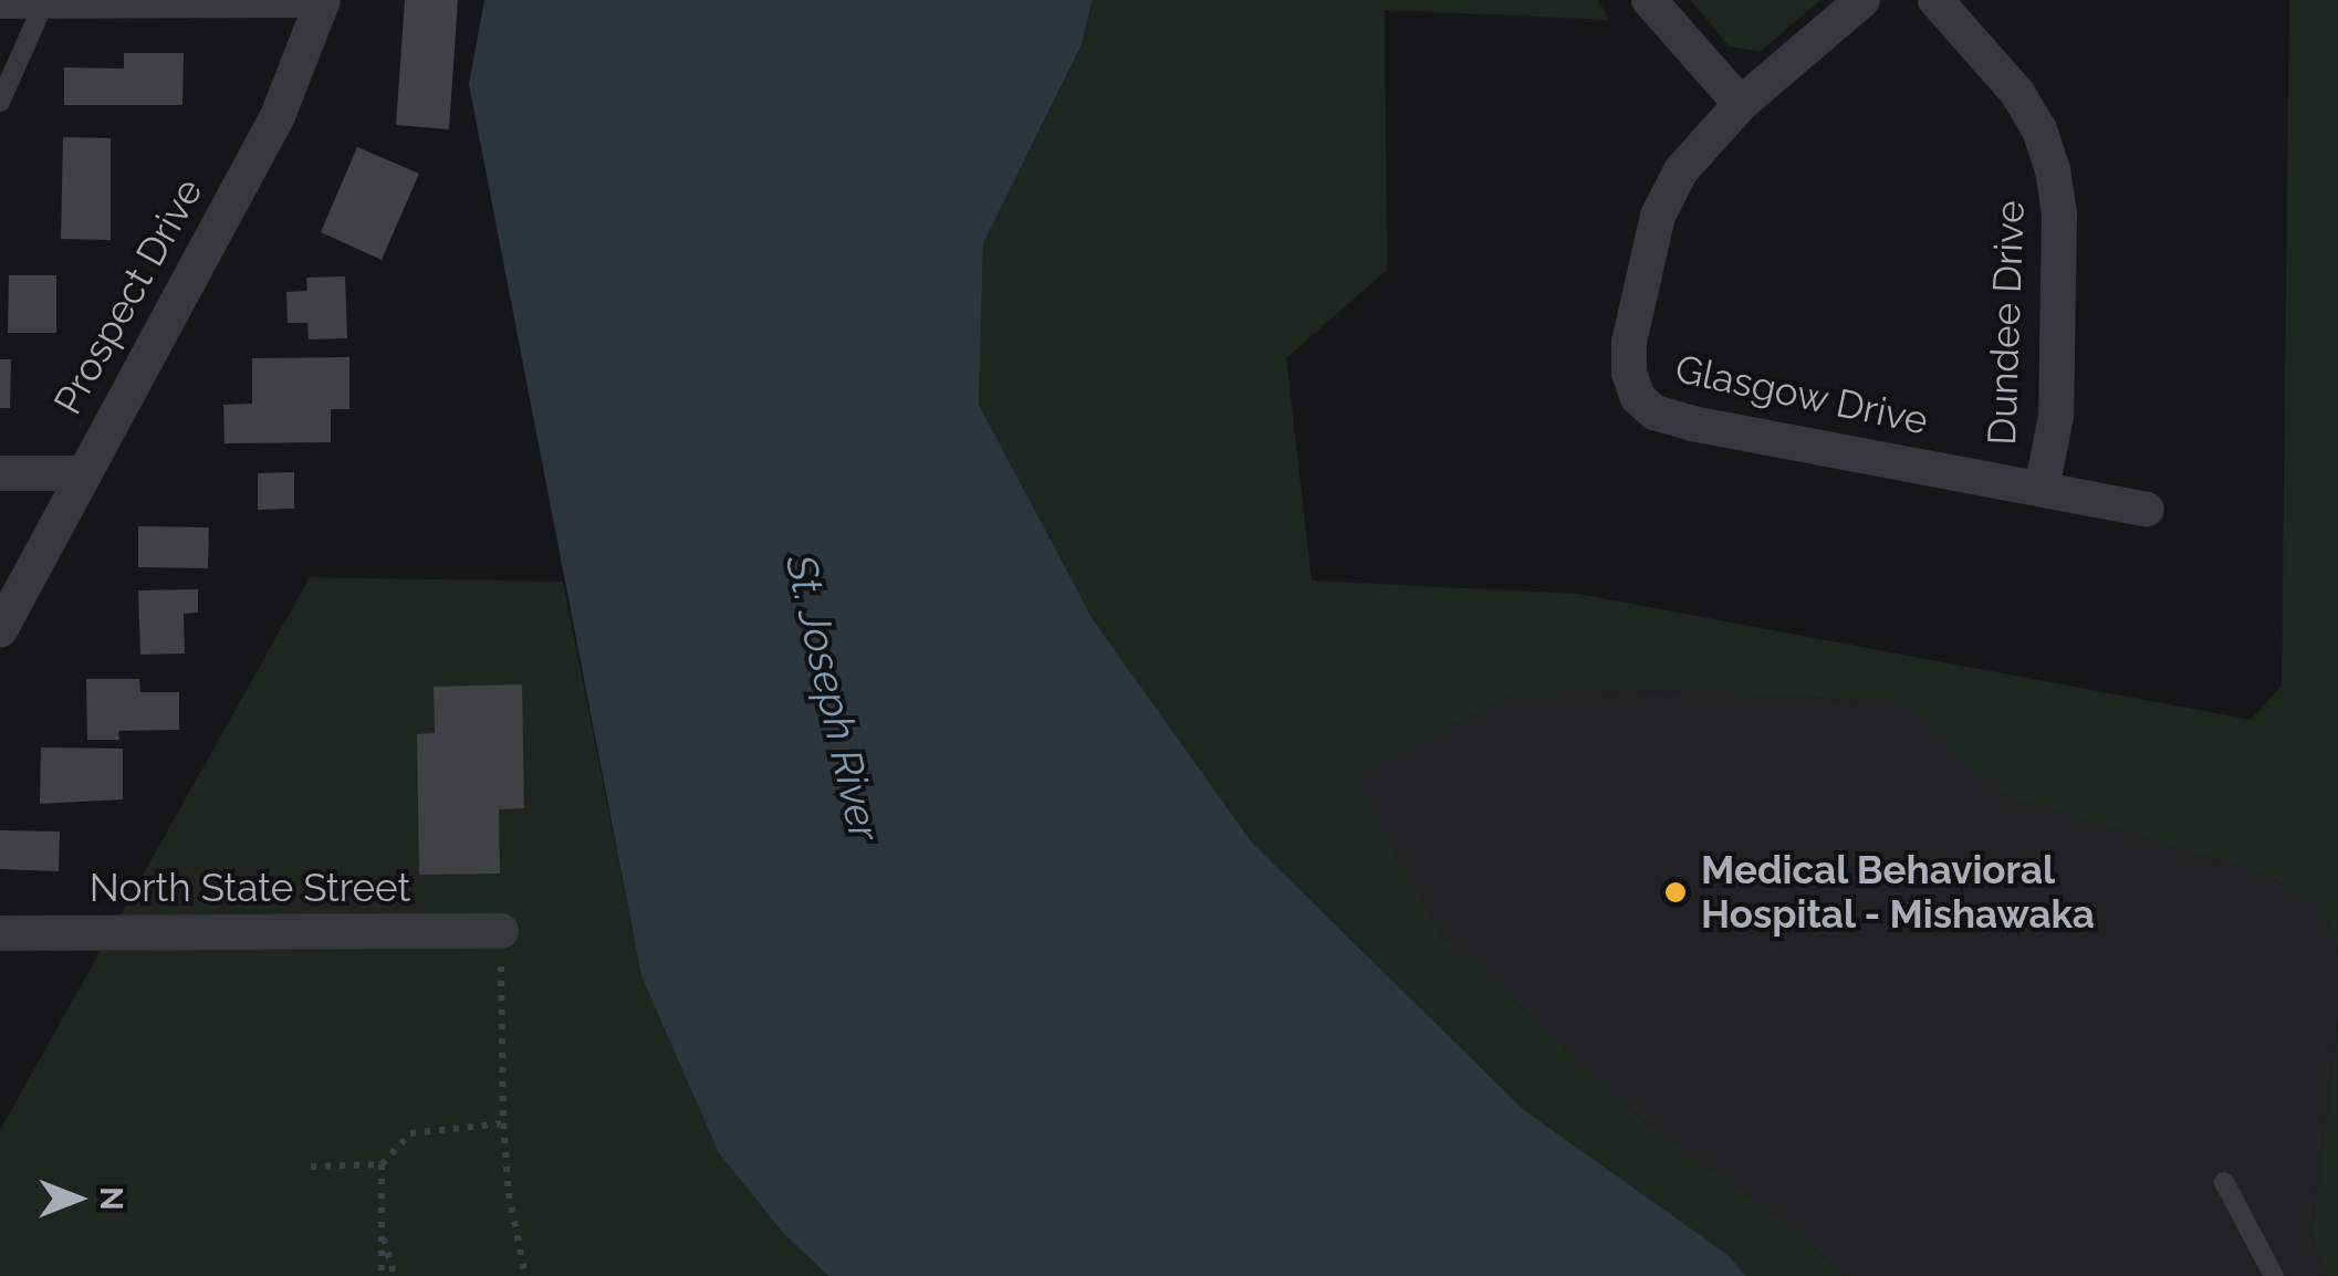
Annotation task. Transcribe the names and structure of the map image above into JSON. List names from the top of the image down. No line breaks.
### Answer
{"streets":{"street":["Prospect Drive","Dundee Drive","Glasgow Drive","North State Street"]},"crossings":[["Dundee Drive","Glasgow Drive"]],"water":["St. Joseph River"],"places":["Medical Behavioral Hospital - Mishawaka"],"north":"right"}
